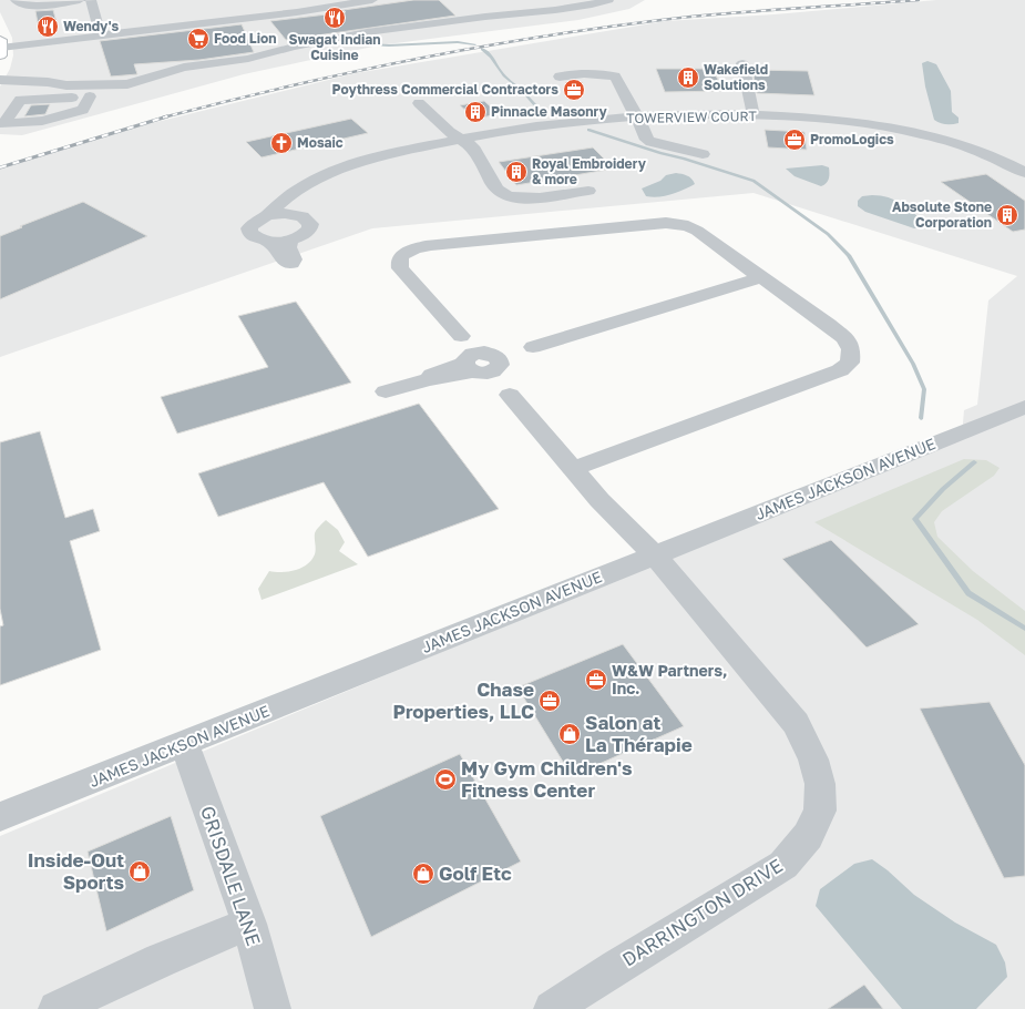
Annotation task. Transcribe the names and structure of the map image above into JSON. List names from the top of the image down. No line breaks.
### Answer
{"streets":{"street":["TOWERVIEW COURT","JAMES JACKSON AVENUE","GRISDALE LANE","DARRINGTON DRIVE"]},"crossings":[["JAMES JACKSON AVENUE","GRISDALE LANE"],["JAMES JACKSON AVENUE","DARRINGTON DRIVE"]],"places":{"restaurant":["Swagat Indian Cuisine","Wendy's"],"supermarket":["Food Lion"],"building":["Wakefield Solutions","Pinnacle Masonry","Royal Embroidery & more","Absolute Stone Corporation"],"office":["Poythress Commercial Contractors","PromoLogics","W&W Partners, Inc.","Chase Properties, LLC"],"church":["Mosaic"],"shop":["Salon at La Thérapie","Inside-Out Sports","Golf Etc"],"sports":["My Gym Children's Fitness Center"]}}
